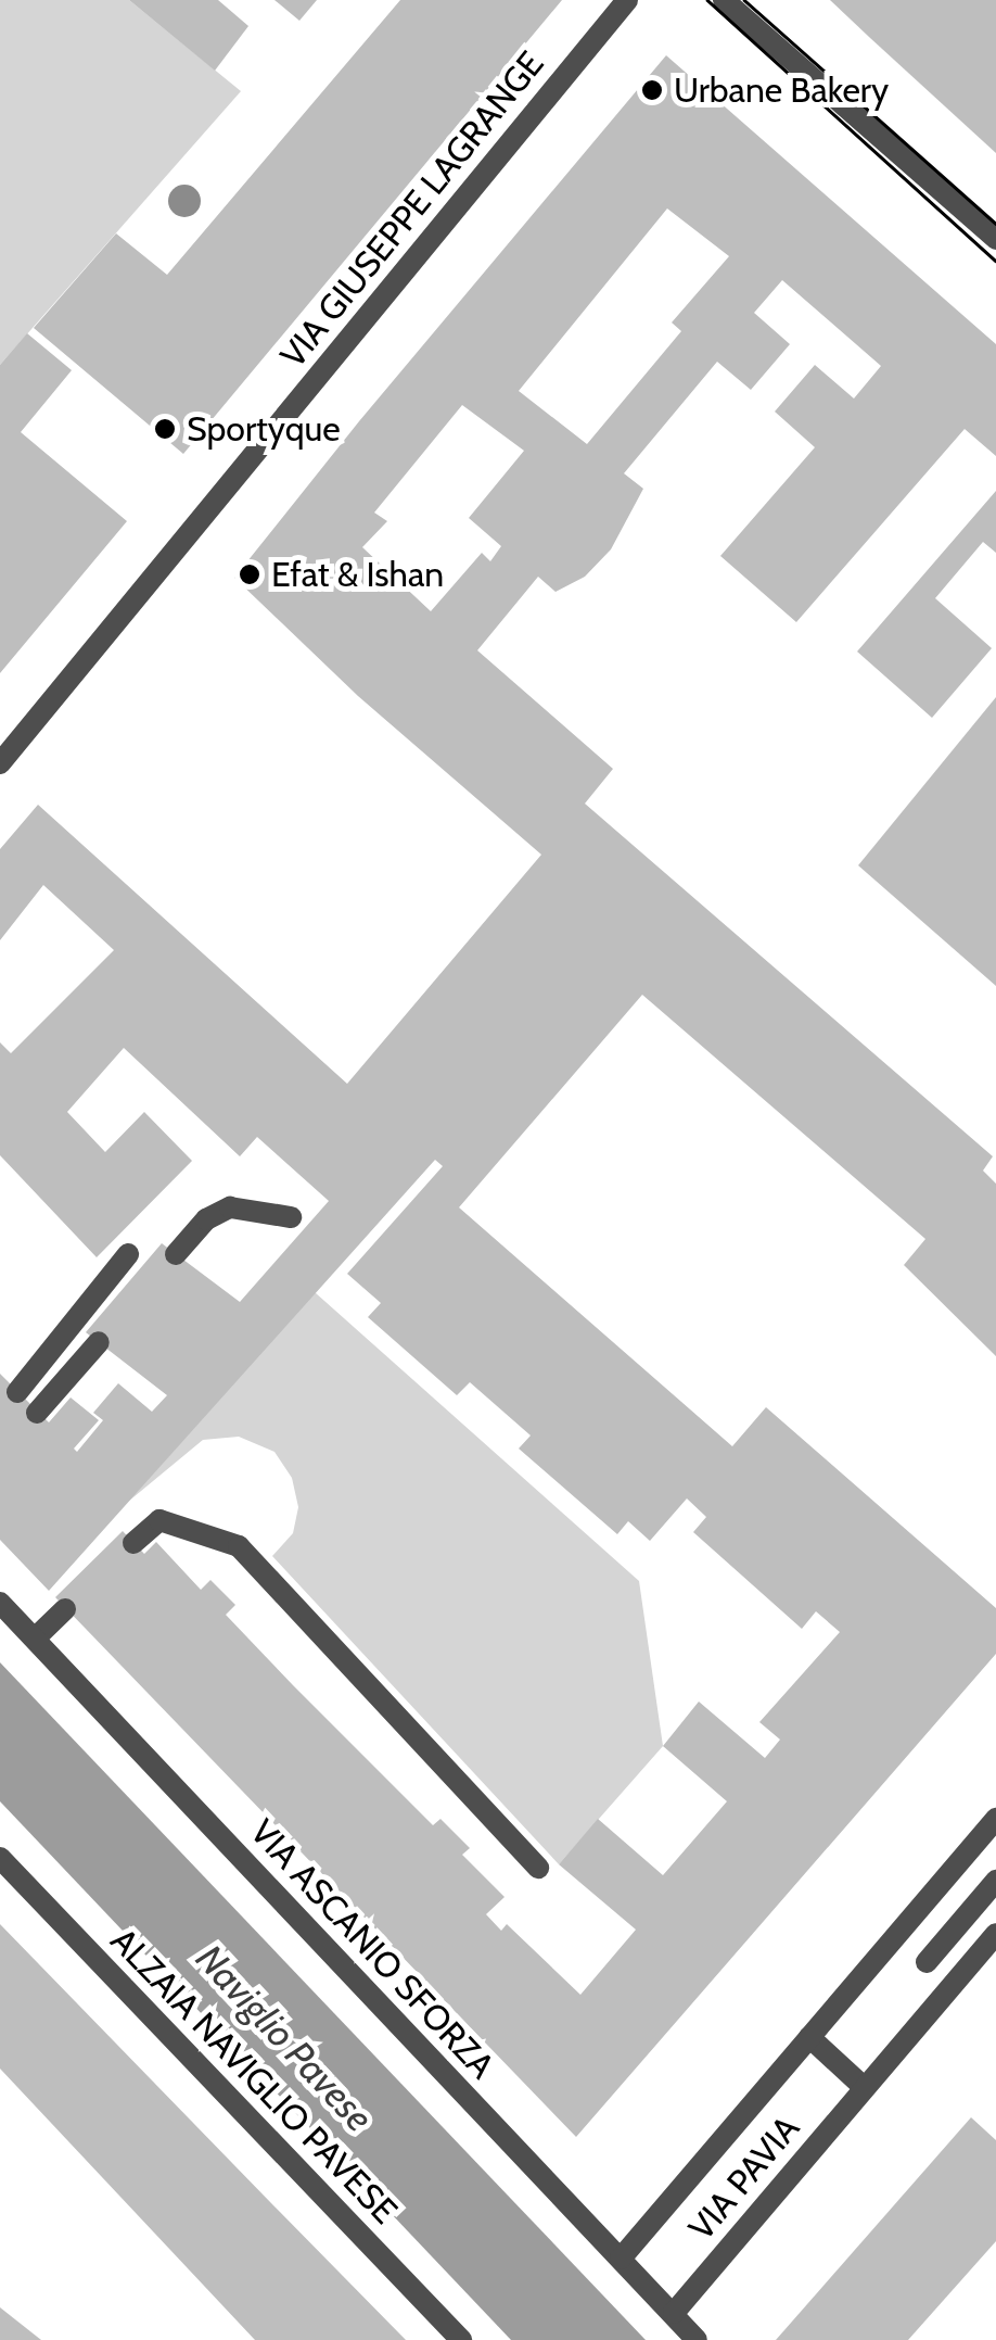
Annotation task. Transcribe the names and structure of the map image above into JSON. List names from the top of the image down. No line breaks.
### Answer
{"streets":{"street":["VIA GIUSEPPE LAGRANGE","VIA ASCANIO SFORZA","ALZAIA NAVIGLIO PAVESE","VIA PAVIA"]},"crossings":[["VIA ASCANIO SFORZA","VIA PAVIA"]],"water":["Naviglio Pavese"],"places":["Urbane Bakery","Sportyque","Efat & Ishan"]}
